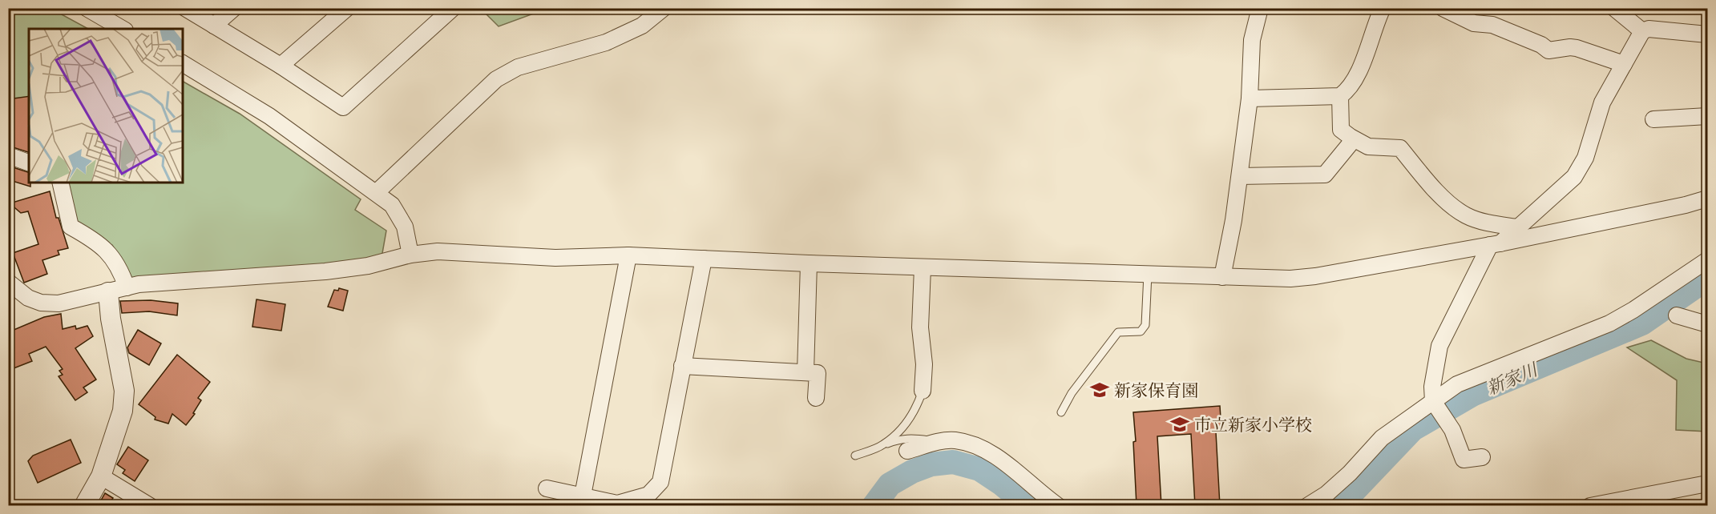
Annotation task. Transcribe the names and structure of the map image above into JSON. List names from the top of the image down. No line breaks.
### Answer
{"water":["新家川"],"places":{"school or university":["新家保育園","市立新家小学校"]}}
